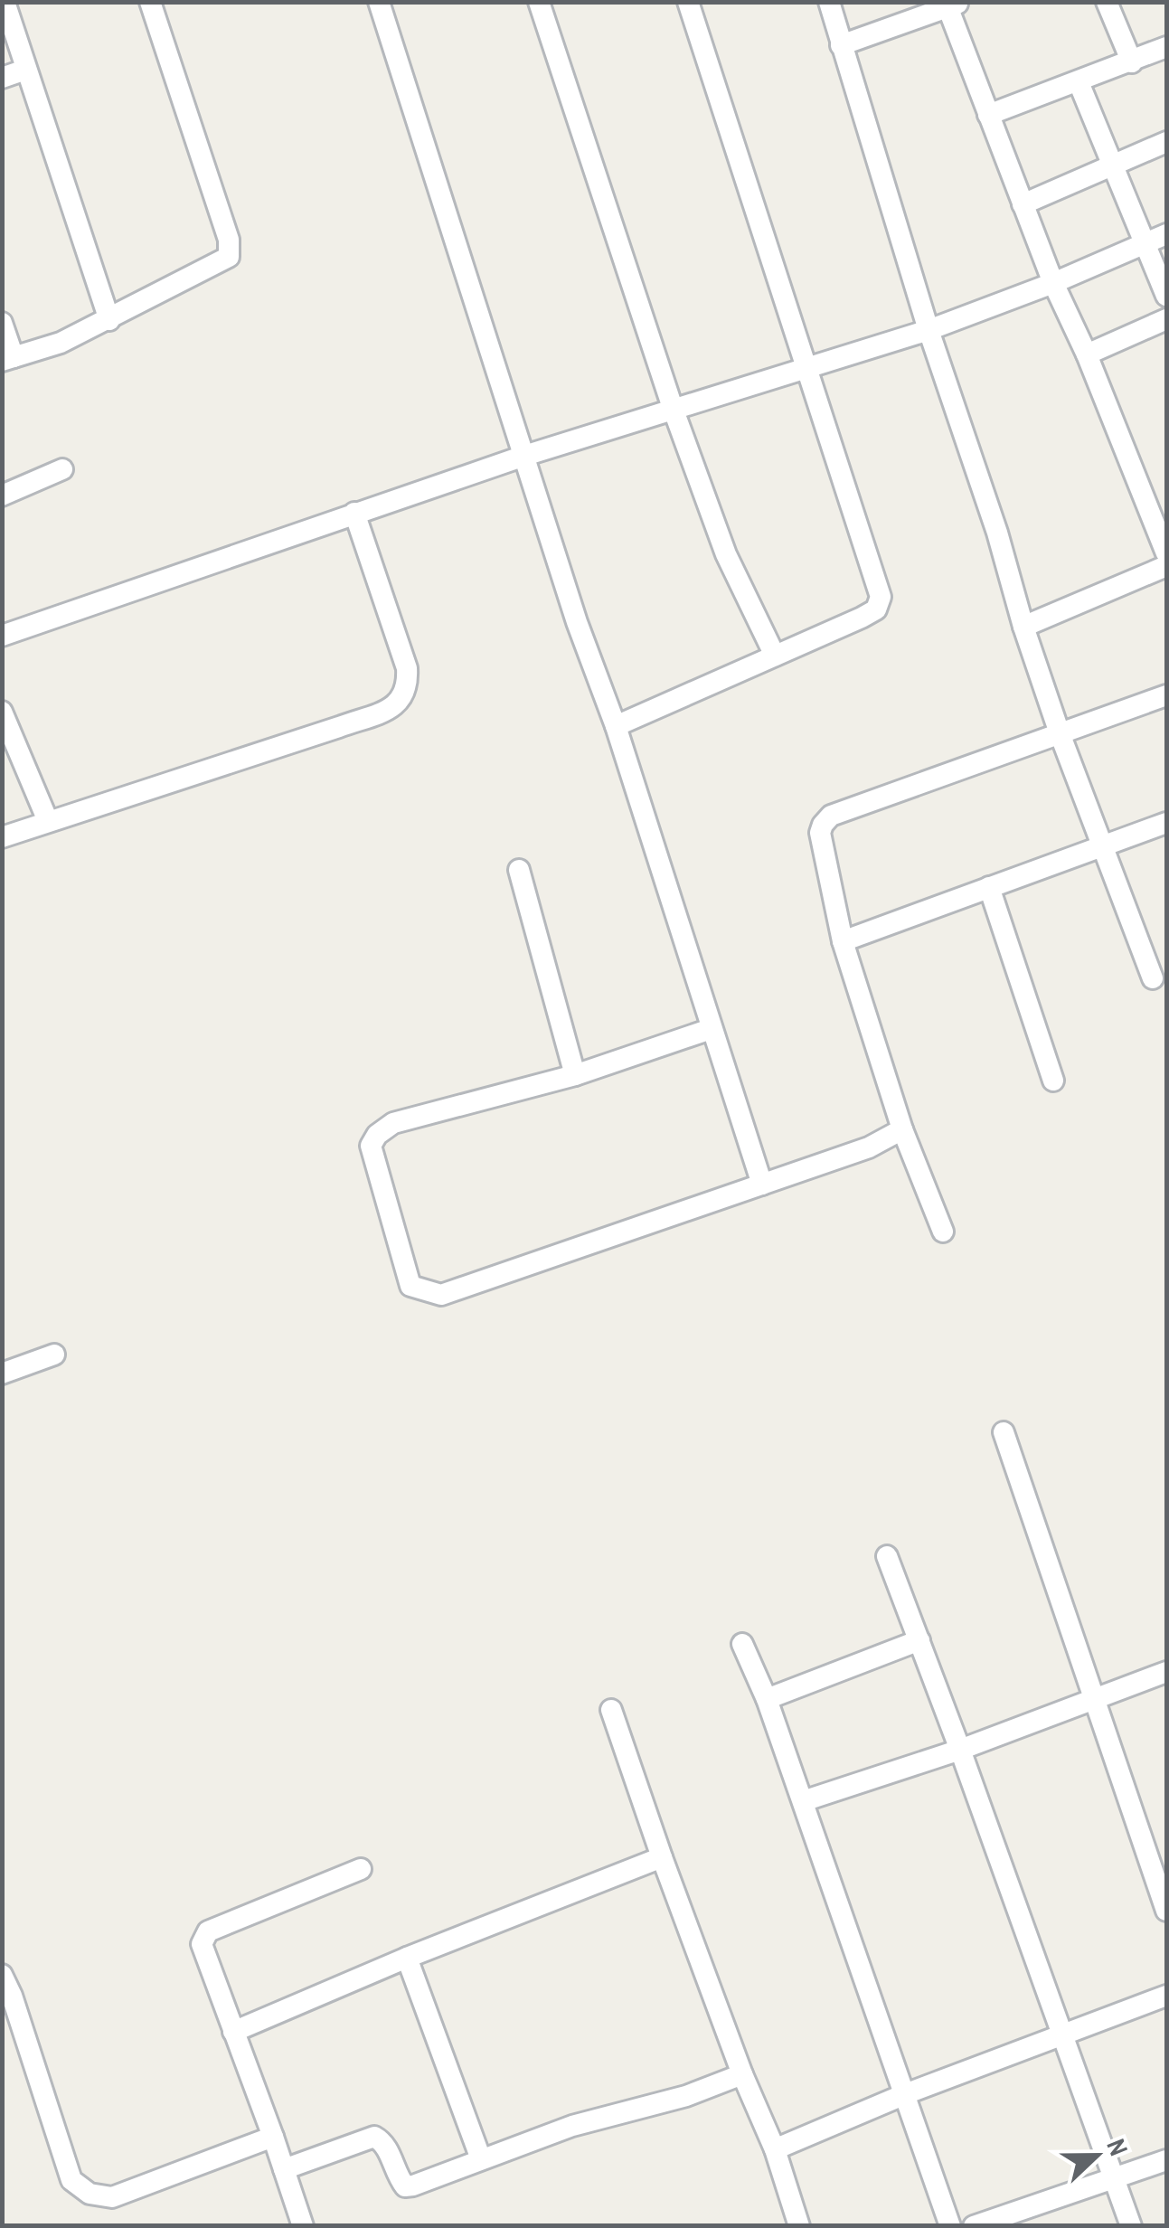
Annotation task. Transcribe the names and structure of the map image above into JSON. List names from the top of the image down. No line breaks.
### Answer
{"north":"right"}
